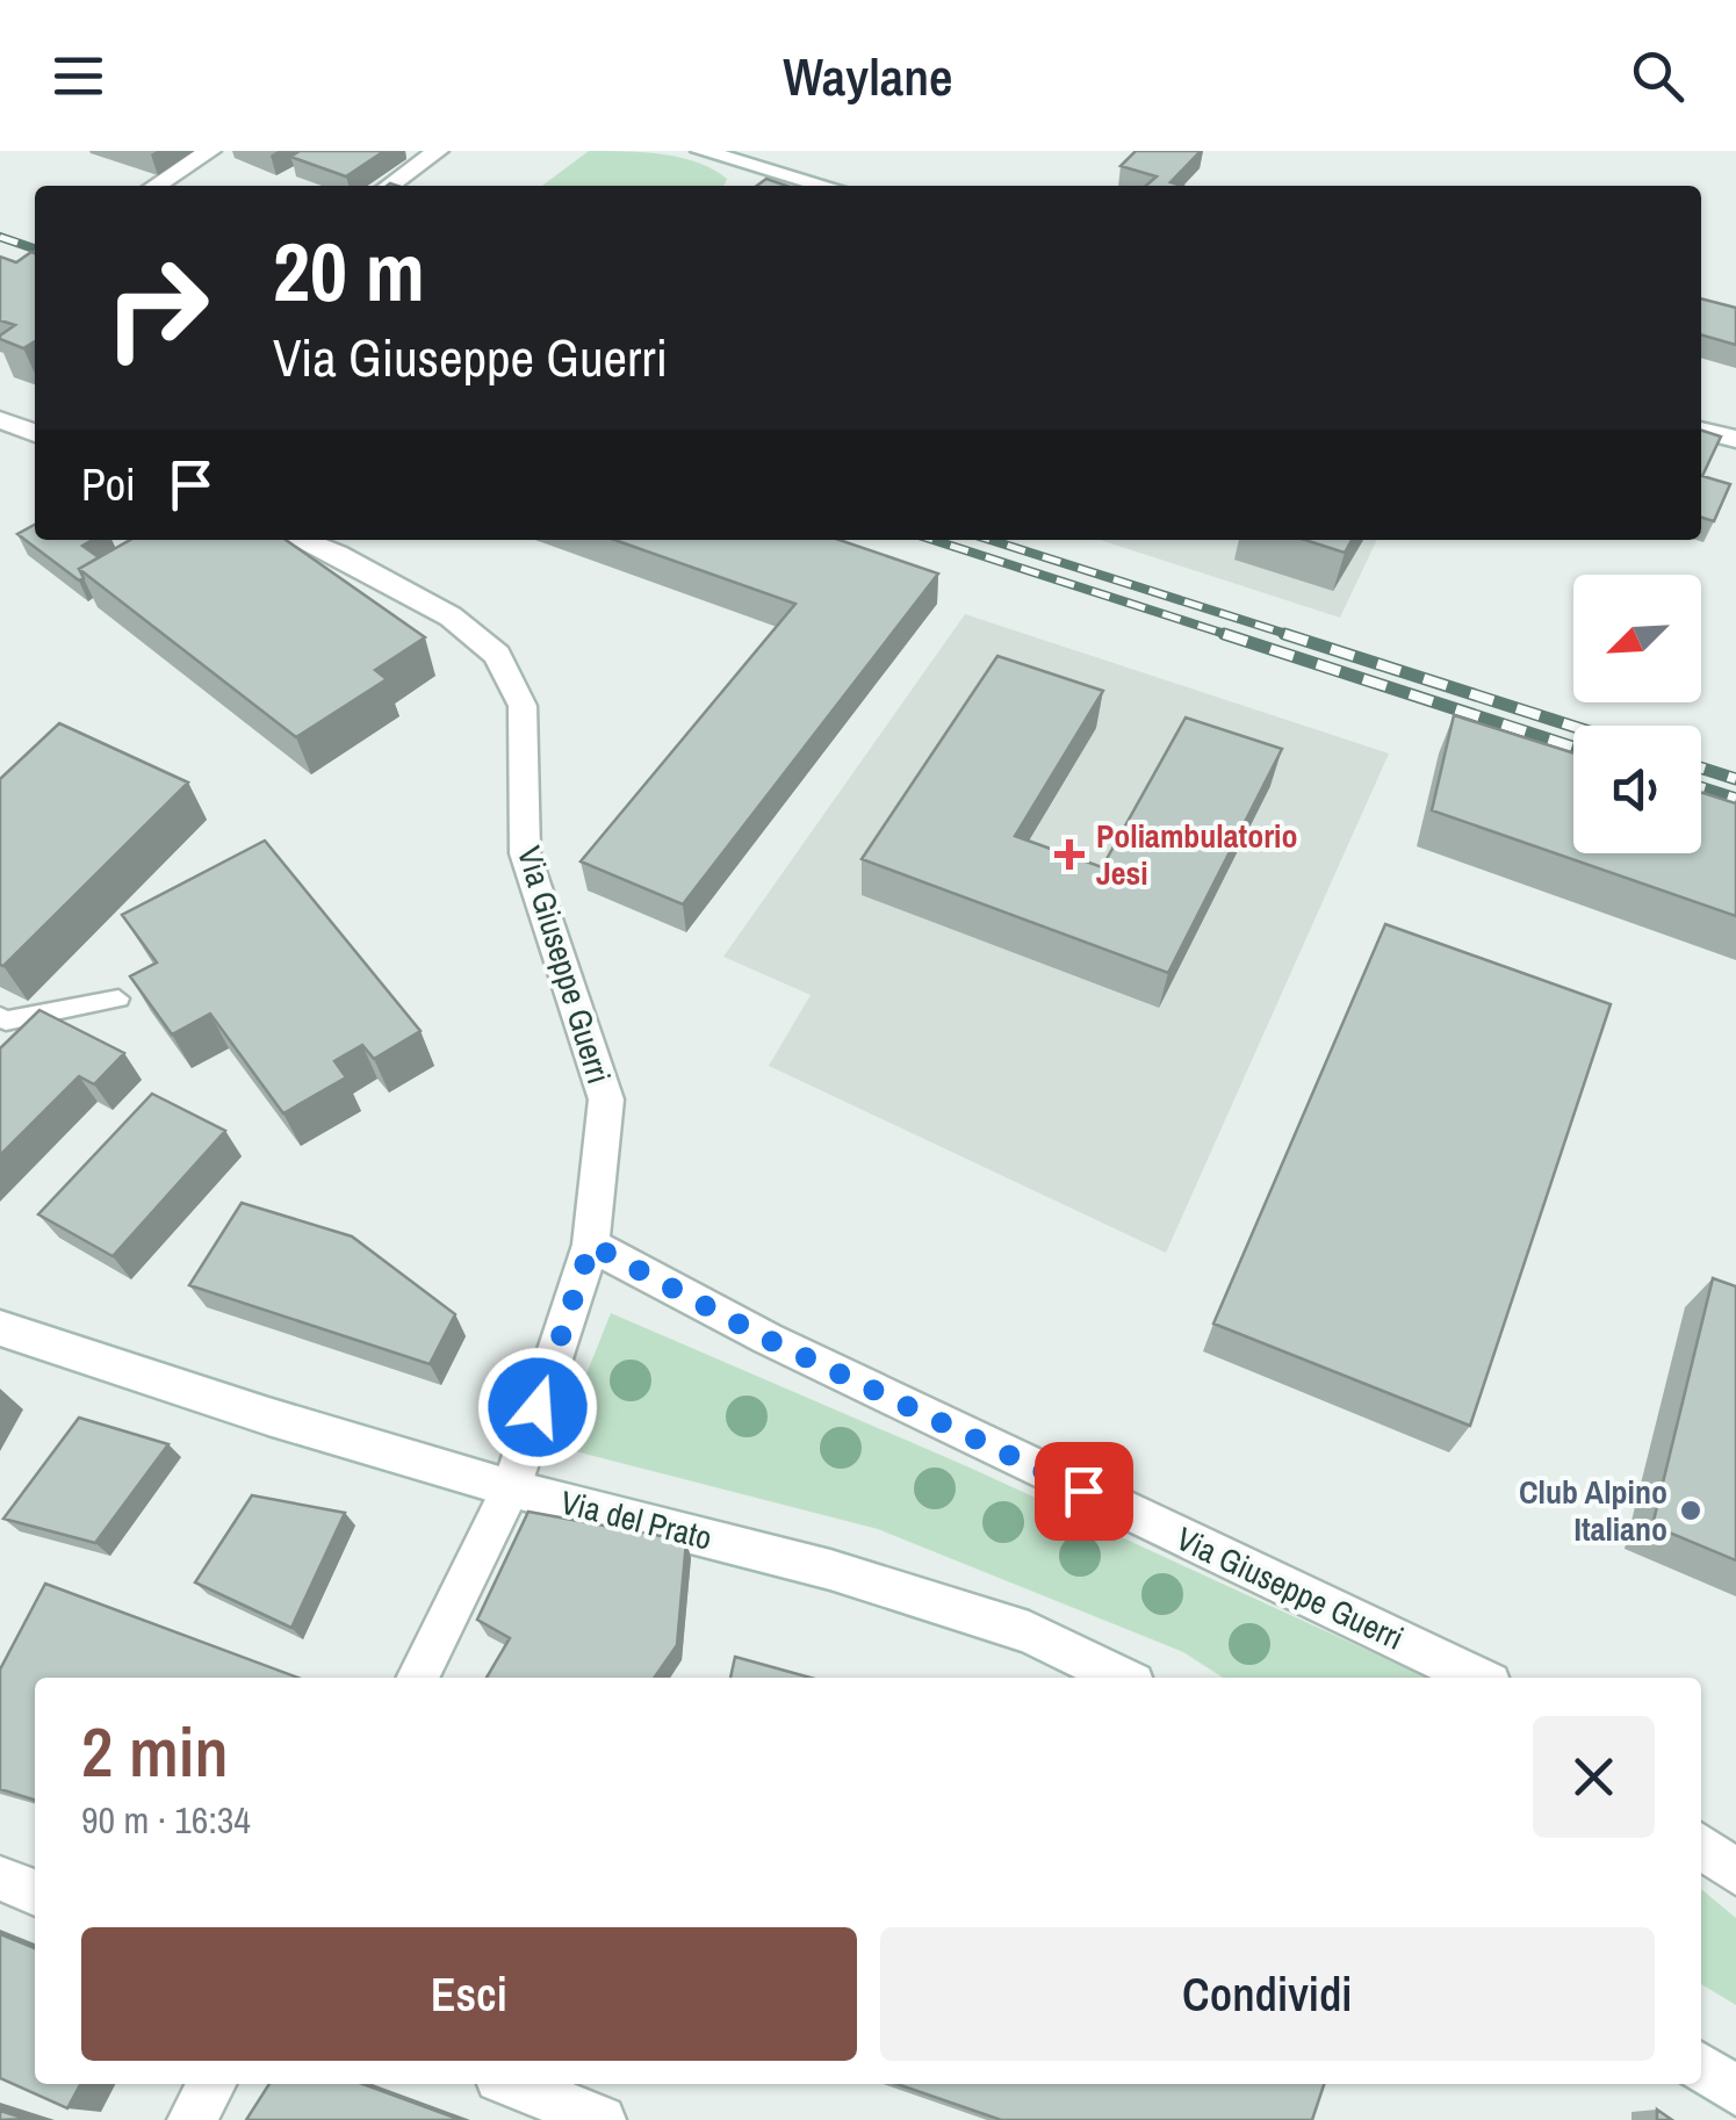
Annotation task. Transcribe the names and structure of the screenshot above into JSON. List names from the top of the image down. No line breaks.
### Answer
{"streets":{"street":["Via Giuseppe Guerri","Via del Prato"]},"crossings":[["Via Giuseppe Guerri","Via del Prato"]],"places":{"health":["Poliambulatorio Jesi"],"other":["Club Alpino Italiano"]},"north":"bottom left","page":{"header":"Waylane","turn":["20 m","Via Giuseppe Guerri"],"then":"Poi","heading":["2 min","90 m · 16:34"],"buttons":["Esci","Condividi"]}}
